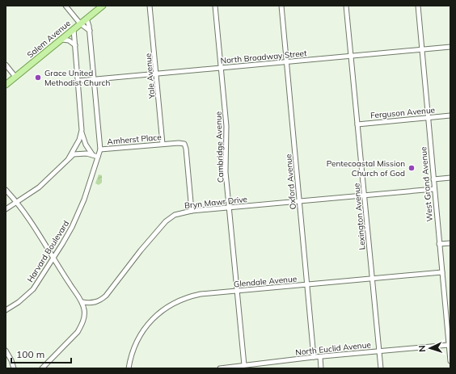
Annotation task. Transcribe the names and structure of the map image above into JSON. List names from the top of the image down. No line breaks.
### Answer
{"streets":{"main road":["Salem Avenue"],"street":["North Broadway Street","Yale Avenue","Ferguson Avenue","Amherst Place","Cambridge Avenue","Oxford Avenue","West Grand Avenue","Bryn Mawr Drive","Lexington Avenue","Harvard Boulevard","Glendale Avenue","North Euclid Avenue"]},"crossings":[["Salem Avenue","Harvard Boulevard"],["North Broadway Street","Yale Avenue"],["North Broadway Street","Cambridge Avenue"],["North Broadway Street","Oxford Avenue"],["North Broadway Street","West Grand Avenue"],["North Broadway Street","Lexington Avenue"],["North Broadway Street","Harvard Boulevard"],["Yale Avenue","Amherst Place"],["Ferguson Avenue","West Grand Avenue"],["Ferguson Avenue","Lexington Avenue"],["Amherst Place","Bryn Mawr Drive"],["Amherst Place","Harvard Boulevard"],["Cambridge Avenue","Bryn Mawr Drive"],["Cambridge Avenue","Glendale Avenue"],["Cambridge Avenue","North Euclid Avenue"],["Oxford Avenue","Bryn Mawr Drive"],["Oxford Avenue","Glendale Avenue"],["Oxford Avenue","North Euclid Avenue"],["West Grand Avenue","Bryn Mawr Drive"],["West Grand Avenue","Glendale Avenue"],["West Grand Avenue","North Euclid Avenue"],["Bryn Mawr Drive","Lexington Avenue"],["Lexington Avenue","Glendale Avenue"],["Lexington Avenue","North Euclid Avenue"]],"places":["Grace United Methodist Church","Pentecoastal Mission Church of God"],"scale_bar":"100 m","north":"left"}
